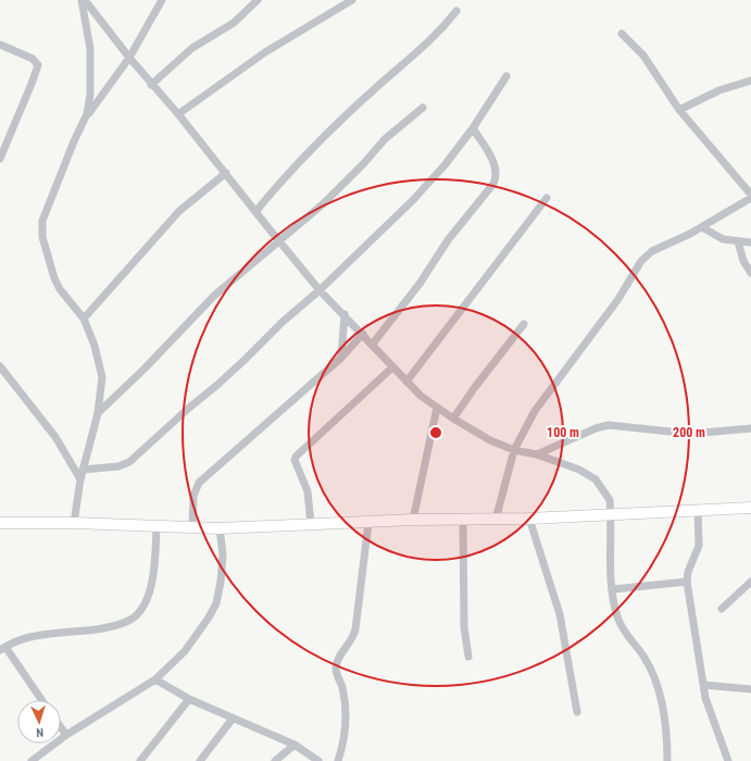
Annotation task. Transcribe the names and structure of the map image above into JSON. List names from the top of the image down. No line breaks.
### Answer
{"north":"bottom","rings":["100 m","200 m"]}
